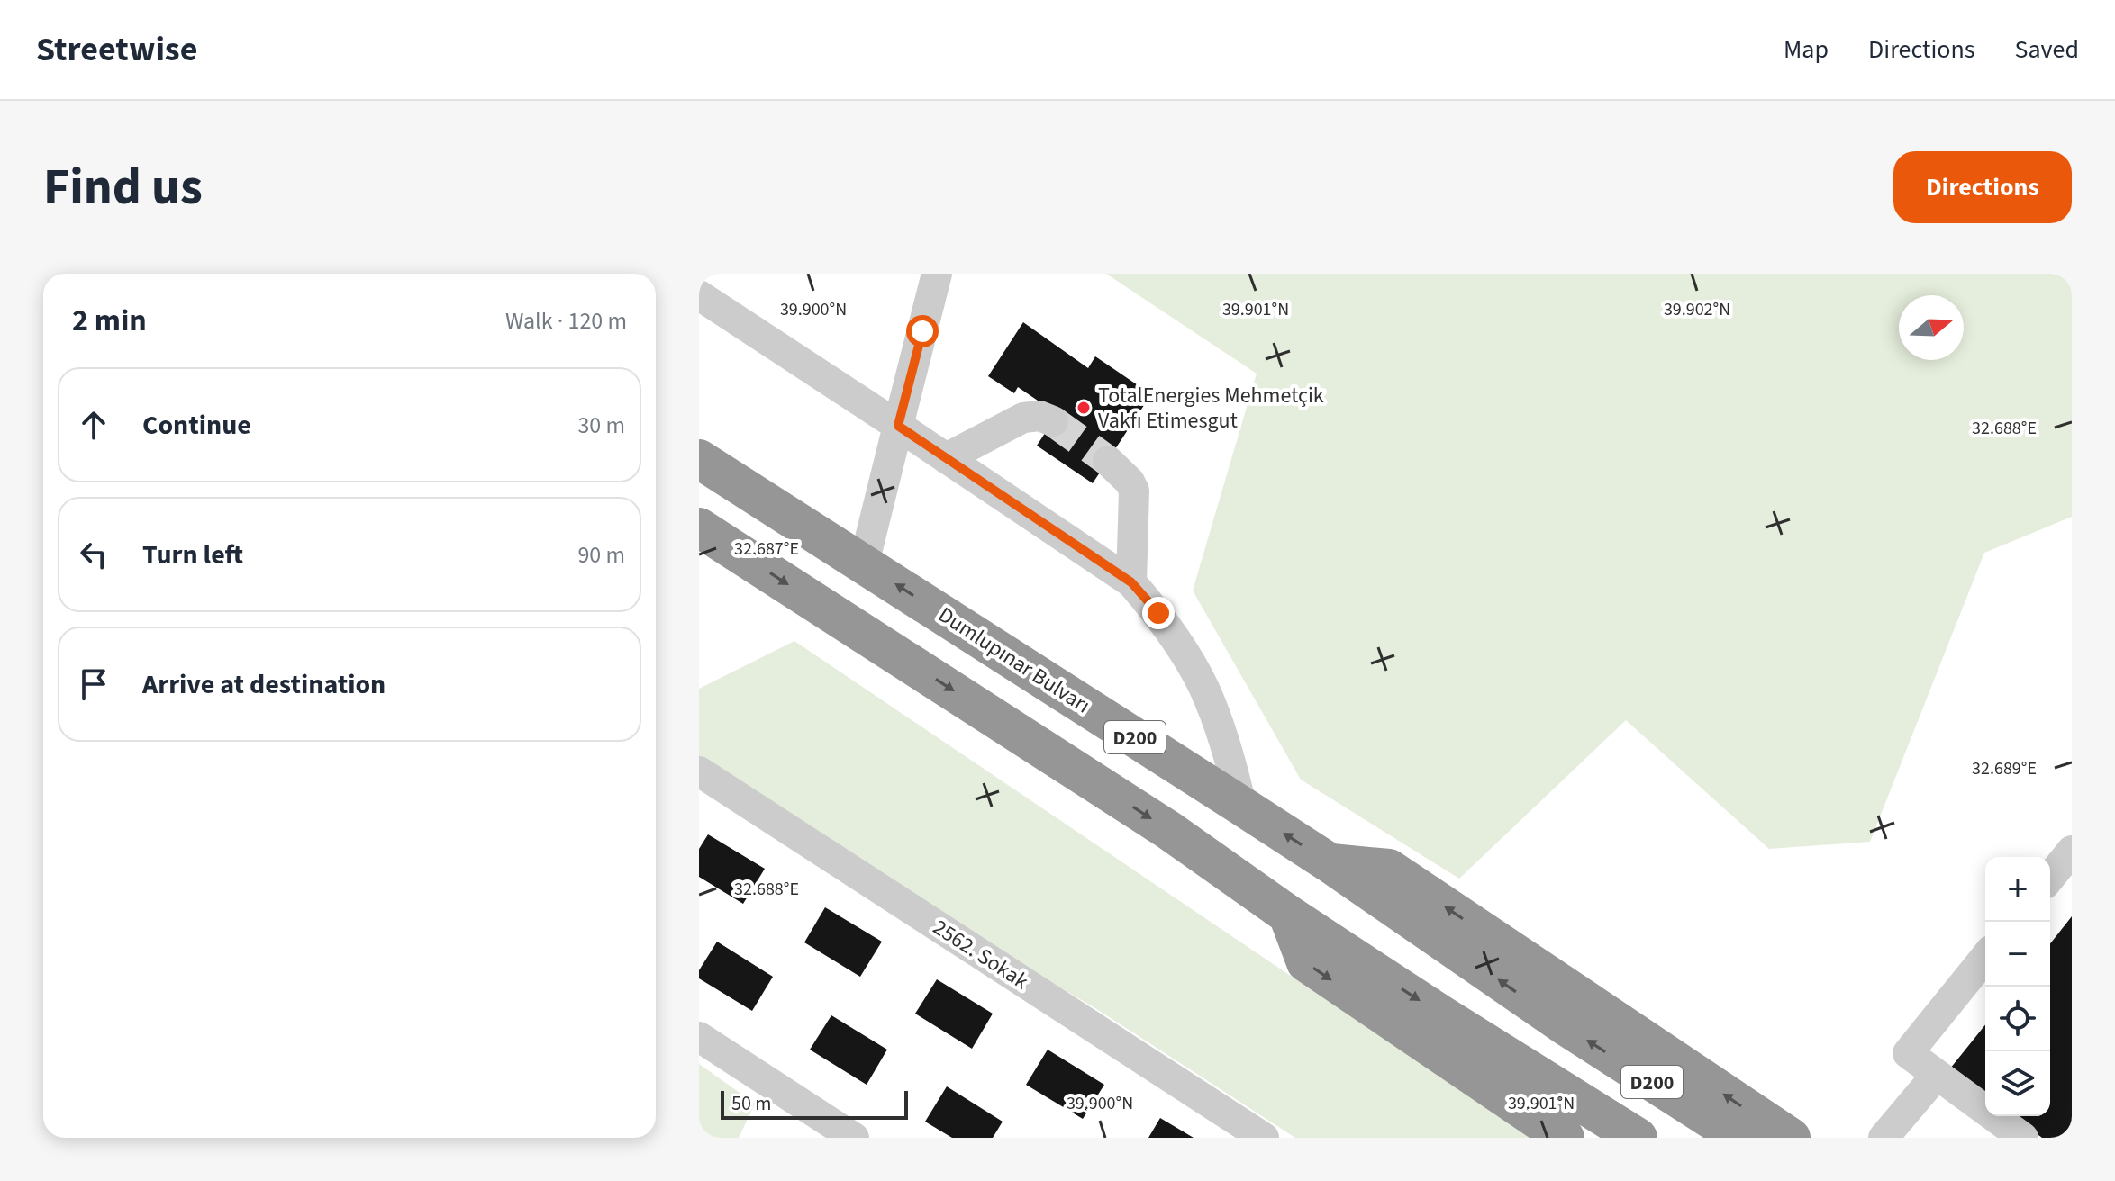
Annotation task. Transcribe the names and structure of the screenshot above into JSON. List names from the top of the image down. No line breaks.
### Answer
{"streets":{"highway":["Dumlupınar Bulvarı","D200"],"street":["2562. Sokak"]},"places":["TotalEnergies Mehmetçik Vakfı Etimesgut"],"scale_bar":"50 m","north":"right","page":{"header":"Streetwise","nav":["Map","Directions","Saved"],"buttons":"Directions","title":"Find us","heading":["2 min","Walk · 120 m"],"list":[["Continue","30 m"],["Turn left","90 m"],"Arrive at destination"],"map_buttons":["+","−"],"scale":"50 m"},"coordinates":["39.900°N","39.901°N","39.902°N","32.688°E","32.687°E","32.689°E"]}
